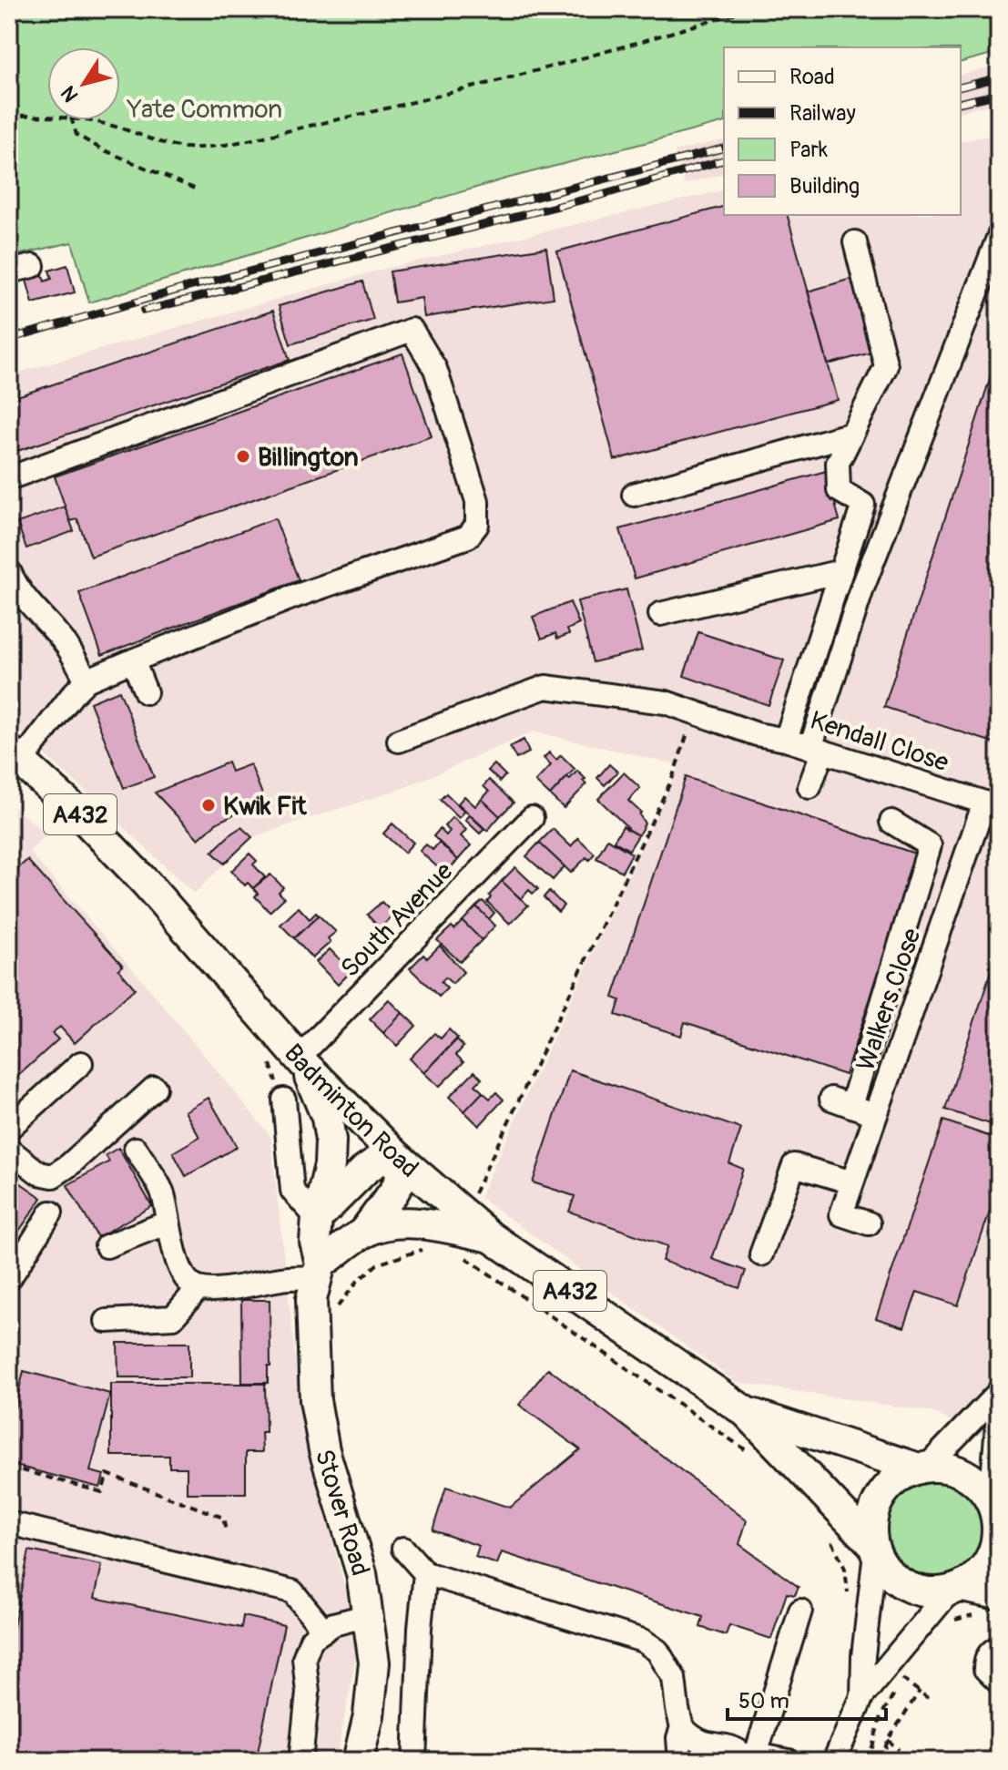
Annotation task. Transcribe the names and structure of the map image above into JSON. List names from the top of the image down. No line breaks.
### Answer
{"streets":{"main road":["A432","Badminton Road","Stover Road"],"street":["Kendall Close","South Avenue","Walkers Close"]},"crossings":[["Kendall Close","Walkers Close"],["South Avenue","Badminton Road"],["South Avenue","Stover Road"],["Badminton Road","Stover Road"]],"parks":["Yate Common"],"places":["Billington","Kwik Fit"],"legend":["Road","Railway","Park","Building"],"scale_bar":"50 m","north":"bottom left"}
